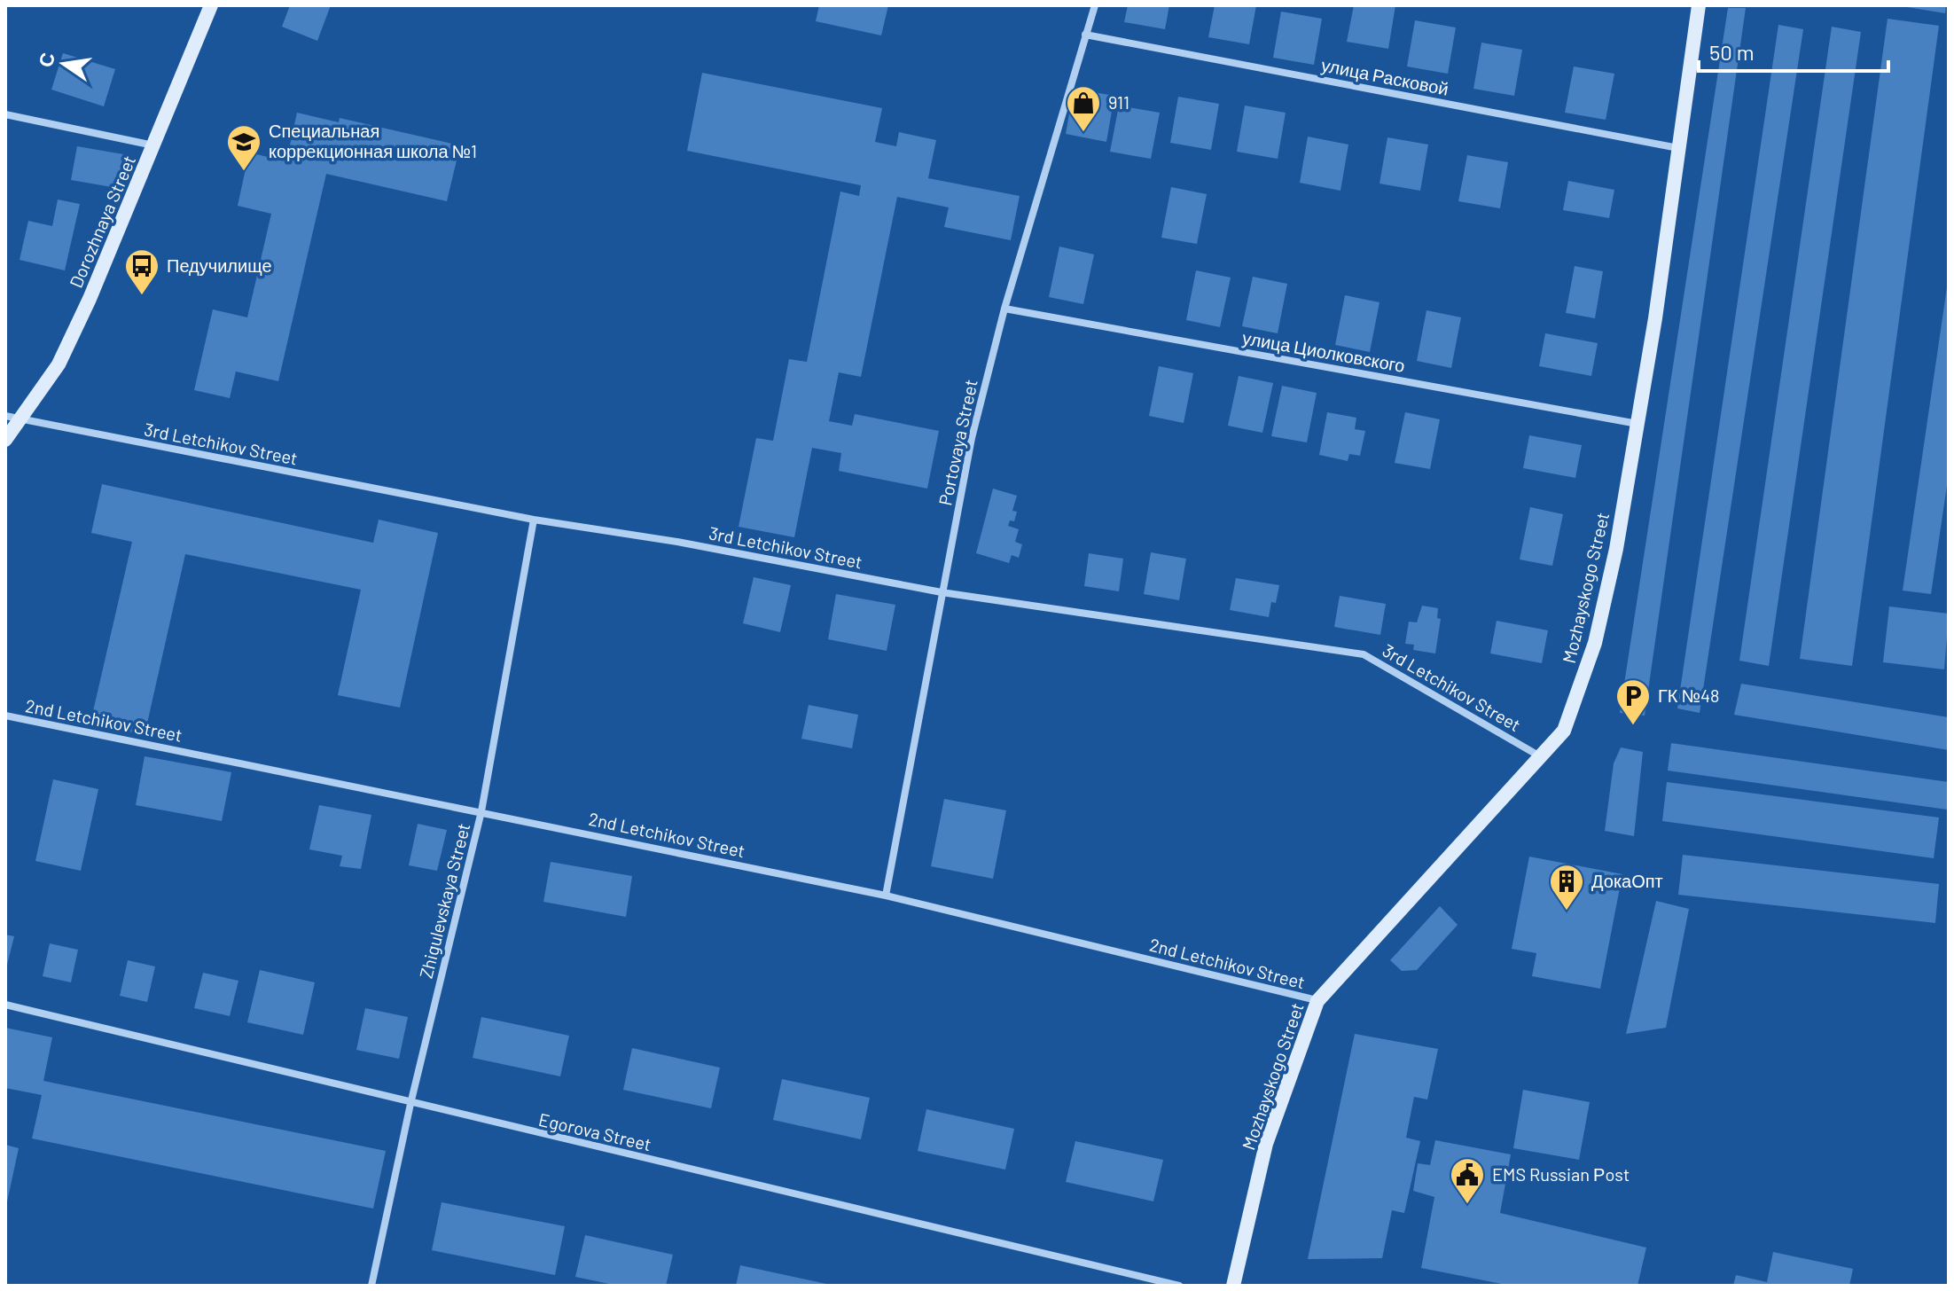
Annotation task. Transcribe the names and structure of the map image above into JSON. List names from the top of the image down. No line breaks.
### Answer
{"streets":{"street":["улица Расковой","Dorozhnaya Street","улица Циолковского","Portovaya Street","3rd Letchikov Street","Mozhayskogo Street","2nd Letchikov Street","Zhigulevskaya Street","Egorova Street"]},"crossings":[["улица Расковой","Portovaya Street"],["улица Расковой","Mozhayskogo Street"],["Dorozhnaya Street","3rd Letchikov Street"],["улица Циолковского","Portovaya Street"],["улица Циолковского","Mozhayskogo Street"],["Portovaya Street","3rd Letchikov Street"],["Portovaya Street","2nd Letchikov Street"],["3rd Letchikov Street","Mozhayskogo Street"],["3rd Letchikov Street","Zhigulevskaya Street"],["Mozhayskogo Street","2nd Letchikov Street"],["2nd Letchikov Street","Zhigulevskaya Street"],["Zhigulevskaya Street","Egorova Street"]],"places":{"shop":["911"],"school or university":["Специальная коррекционная школа №1"],"bus stop":["Педучилище"],"parking":["ГК №48"],"building":["ДокаОпт"],"public building":["EMS Russian Рost"]},"scale_bar":"50 m","north":"left"}
